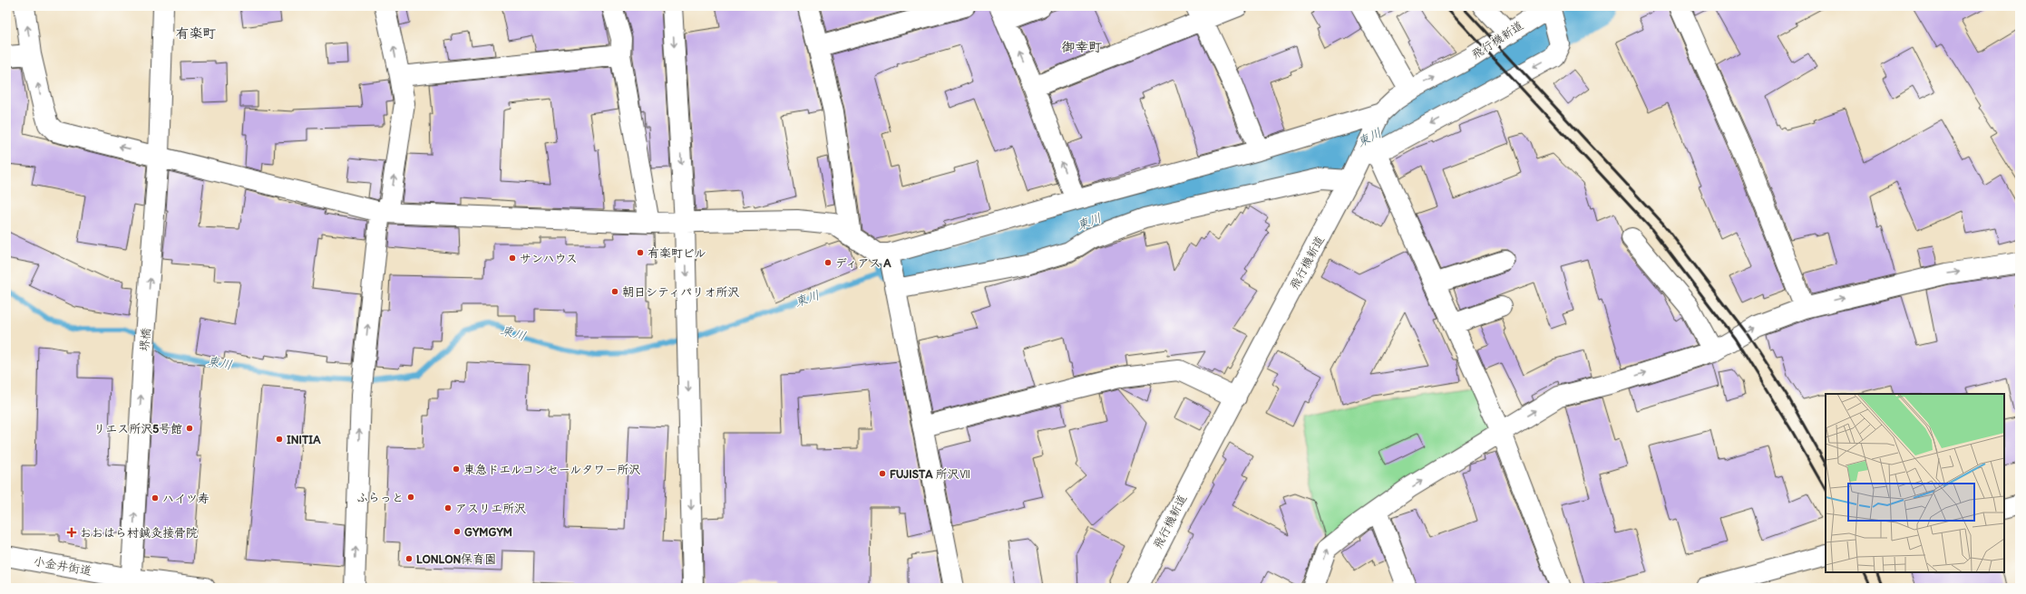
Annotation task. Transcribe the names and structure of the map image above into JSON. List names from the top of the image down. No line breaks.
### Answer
{"streets":{"street":["飛行機新道","堺橋","小金井街道"]},"crossings":[["堺橋","小金井街道"]],"one_way":["堺橋"],"districts":["有楽町","御幸町"],"water":["東川"],"places":{"other":["有楽町ビル","サンハウス","ディアス A","朝日シティパリオ所沢","リエス所沢5号館","INITIA","東急ドエルコンセールタワー所沢","FUJISTA 所沢Ⅶ","ふらっと","ハイツ寿","アスリエ所沢","GYMGYM","LONLON保育園"],"health":["おおはら村鍼灸接骨院"]}}
